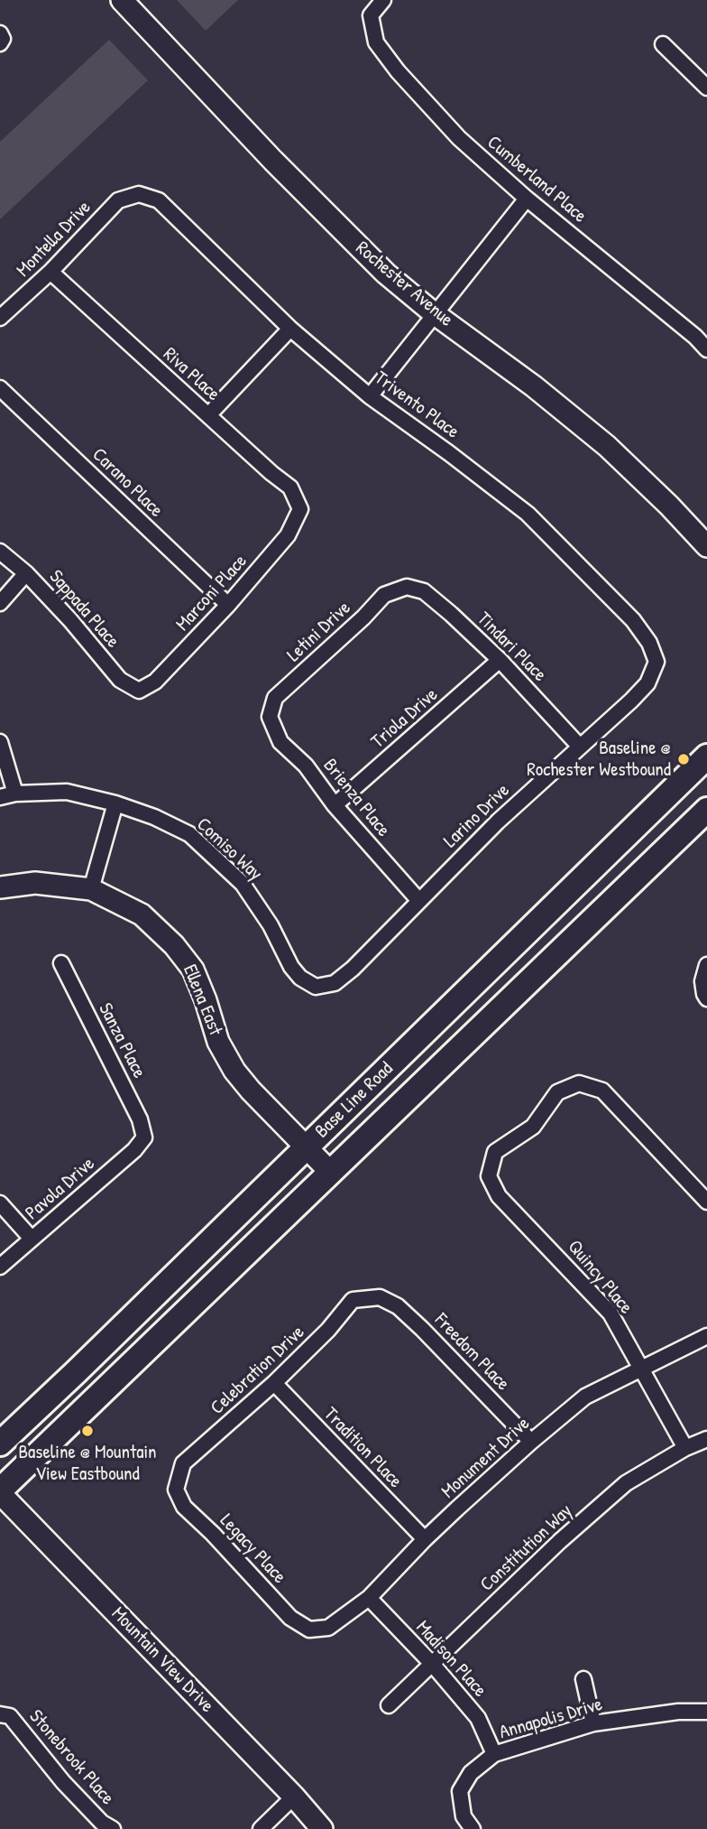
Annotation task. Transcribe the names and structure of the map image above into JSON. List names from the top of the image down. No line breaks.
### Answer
{"streets":{"main road":["Base Line Road"],"street":["Cumberland Place","Montella Drive","Rochester Avenue","Riva Place","Trivento Place","Carano Place","Marconi Place","Sappada Place","Letini Drive","Tindari Place","Triola Drive","Brienza Place","Larino Drive","Comiso Way","Ellena East","Sanza Place","Pavola Drive","Quincy Place","Freedom Place","Celebration Drive","Tradition Place","Monument Drive","Constitution Way","Legacy Place","Madison Place","Mountain View Drive","Annapolis Drive","Stonebrook Place"]},"crossings":[["Montella Drive","Riva Place"],["Montella Drive","Trivento Place"],["Riva Place","Marconi Place"],["Trivento Place","Larino Drive"],["Carano Place","Marconi Place"],["Marconi Place","Sappada Place"],["Letini Drive","Tindari Place"],["Letini Drive","Brienza Place"],["Tindari Place","Triola Drive"],["Tindari Place","Larino Drive"],["Triola Drive","Brienza Place"],["Brienza Place","Larino Drive"],["Larino Drive","Comiso Way"],["Ellena East","Base Line Road"],["Sanza Place","Pavola Drive"],["Base Line Road","Mountain View Drive"],["Quincy Place","Monument Drive"],["Quincy Place","Constitution Way"],["Freedom Place","Celebration Drive"],["Freedom Place","Monument Drive"],["Celebration Drive","Tradition Place"],["Celebration Drive","Legacy Place"],["Tradition Place","Monument Drive"],["Monument Drive","Legacy Place"],["Monument Drive","Madison Place"],["Constitution Way","Madison Place"],["Madison Place","Annapolis Drive"]],"places":["Baseline @ Rochester Westbound","Baseline @ Mountain View Eastbound"]}
